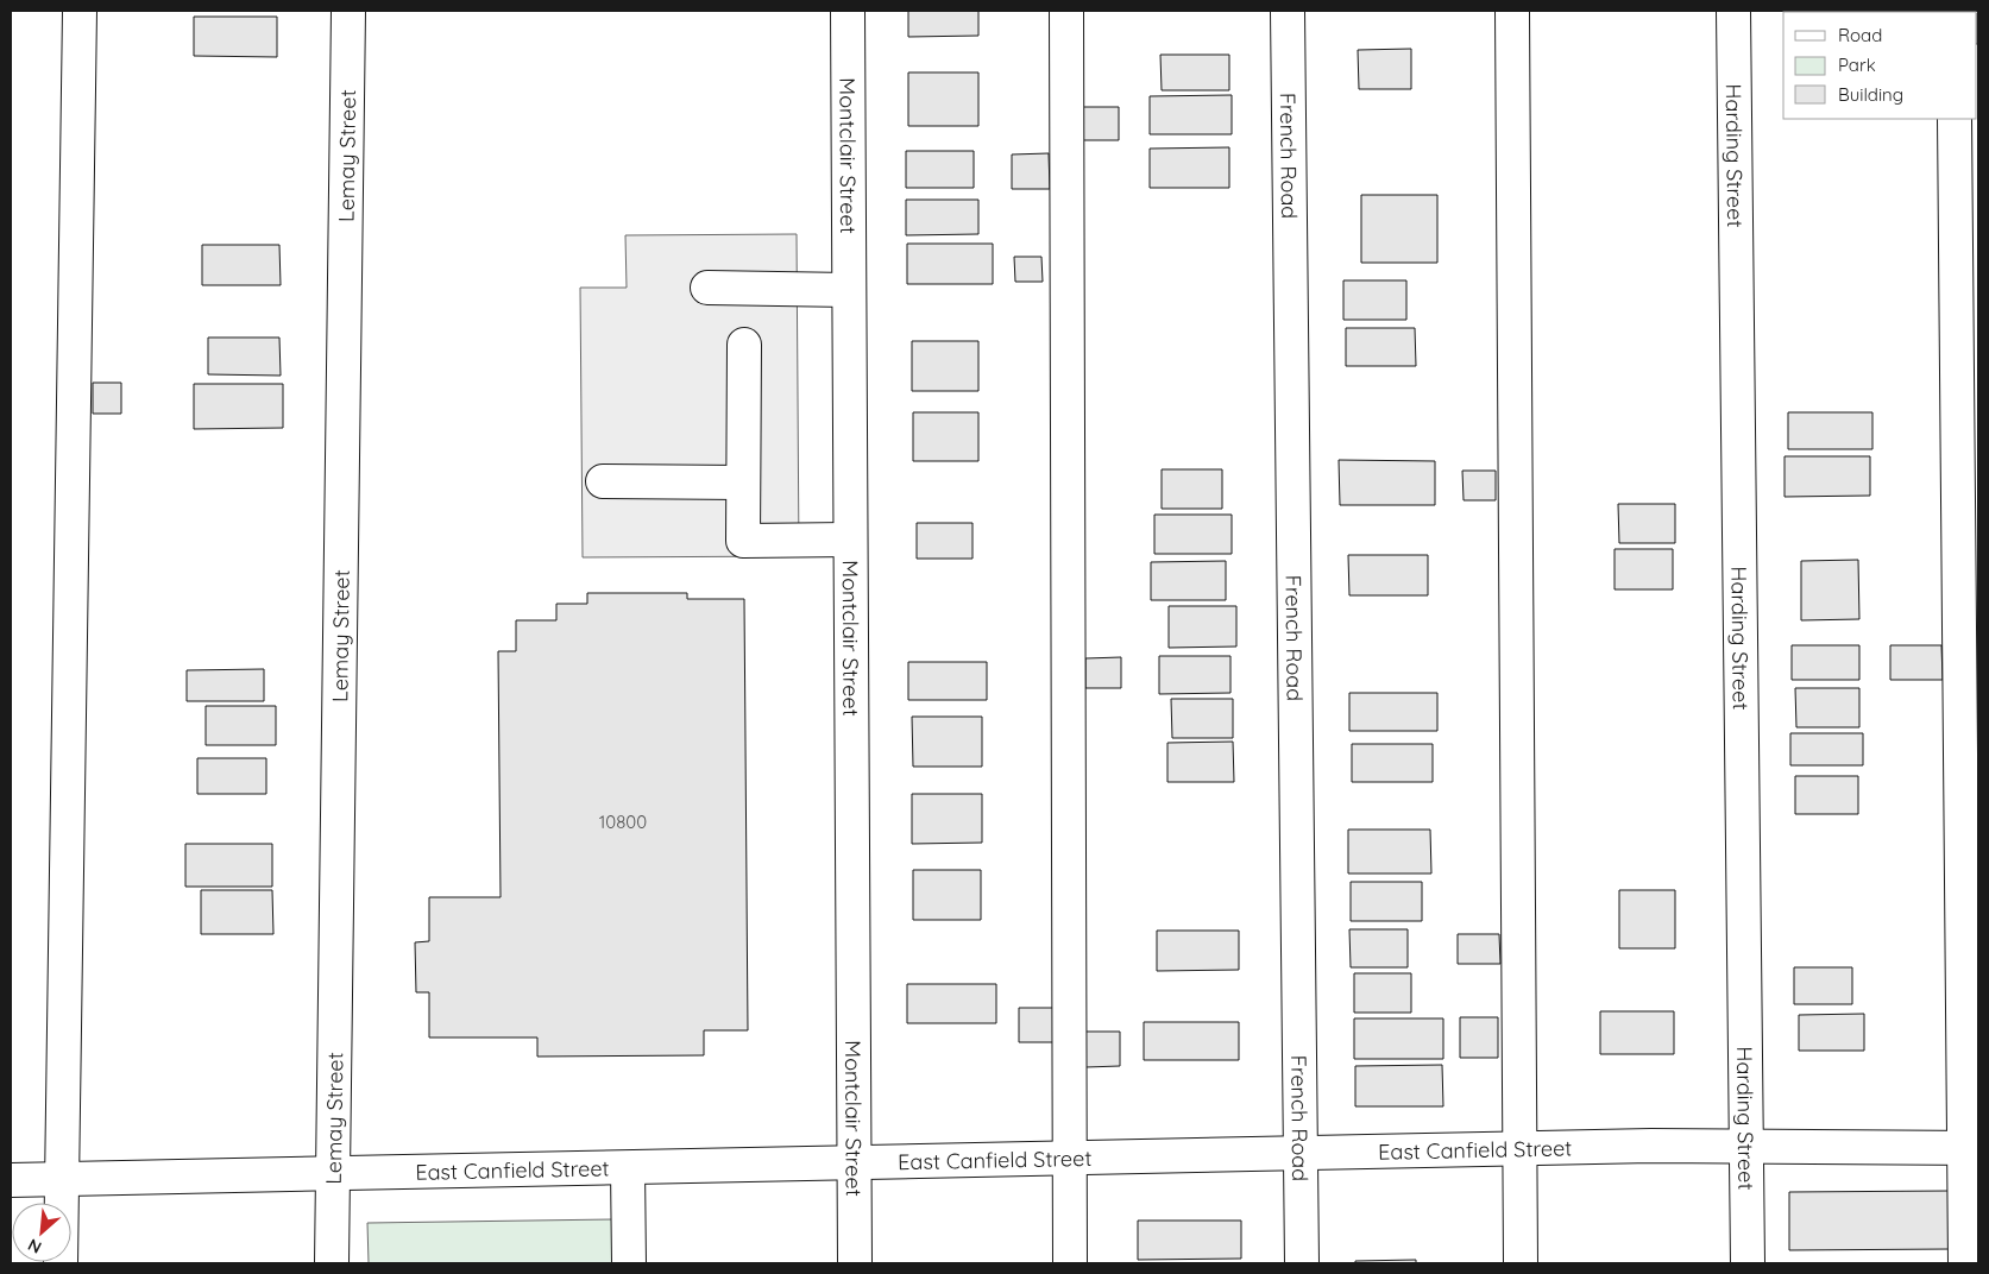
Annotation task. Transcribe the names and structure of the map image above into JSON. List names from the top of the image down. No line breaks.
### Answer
{"streets":{"street":["Lemay Street","Montclair Street","French Road","Harding Street","East Canfield Street"]},"crossings":[["Lemay Street","East Canfield Street"],["Montclair Street","East Canfield Street"],["French Road","East Canfield Street"],["Harding Street","East Canfield Street"]],"house_numbers":["10800"],"legend":["Road","Park","Building"],"north":"bottom left"}
